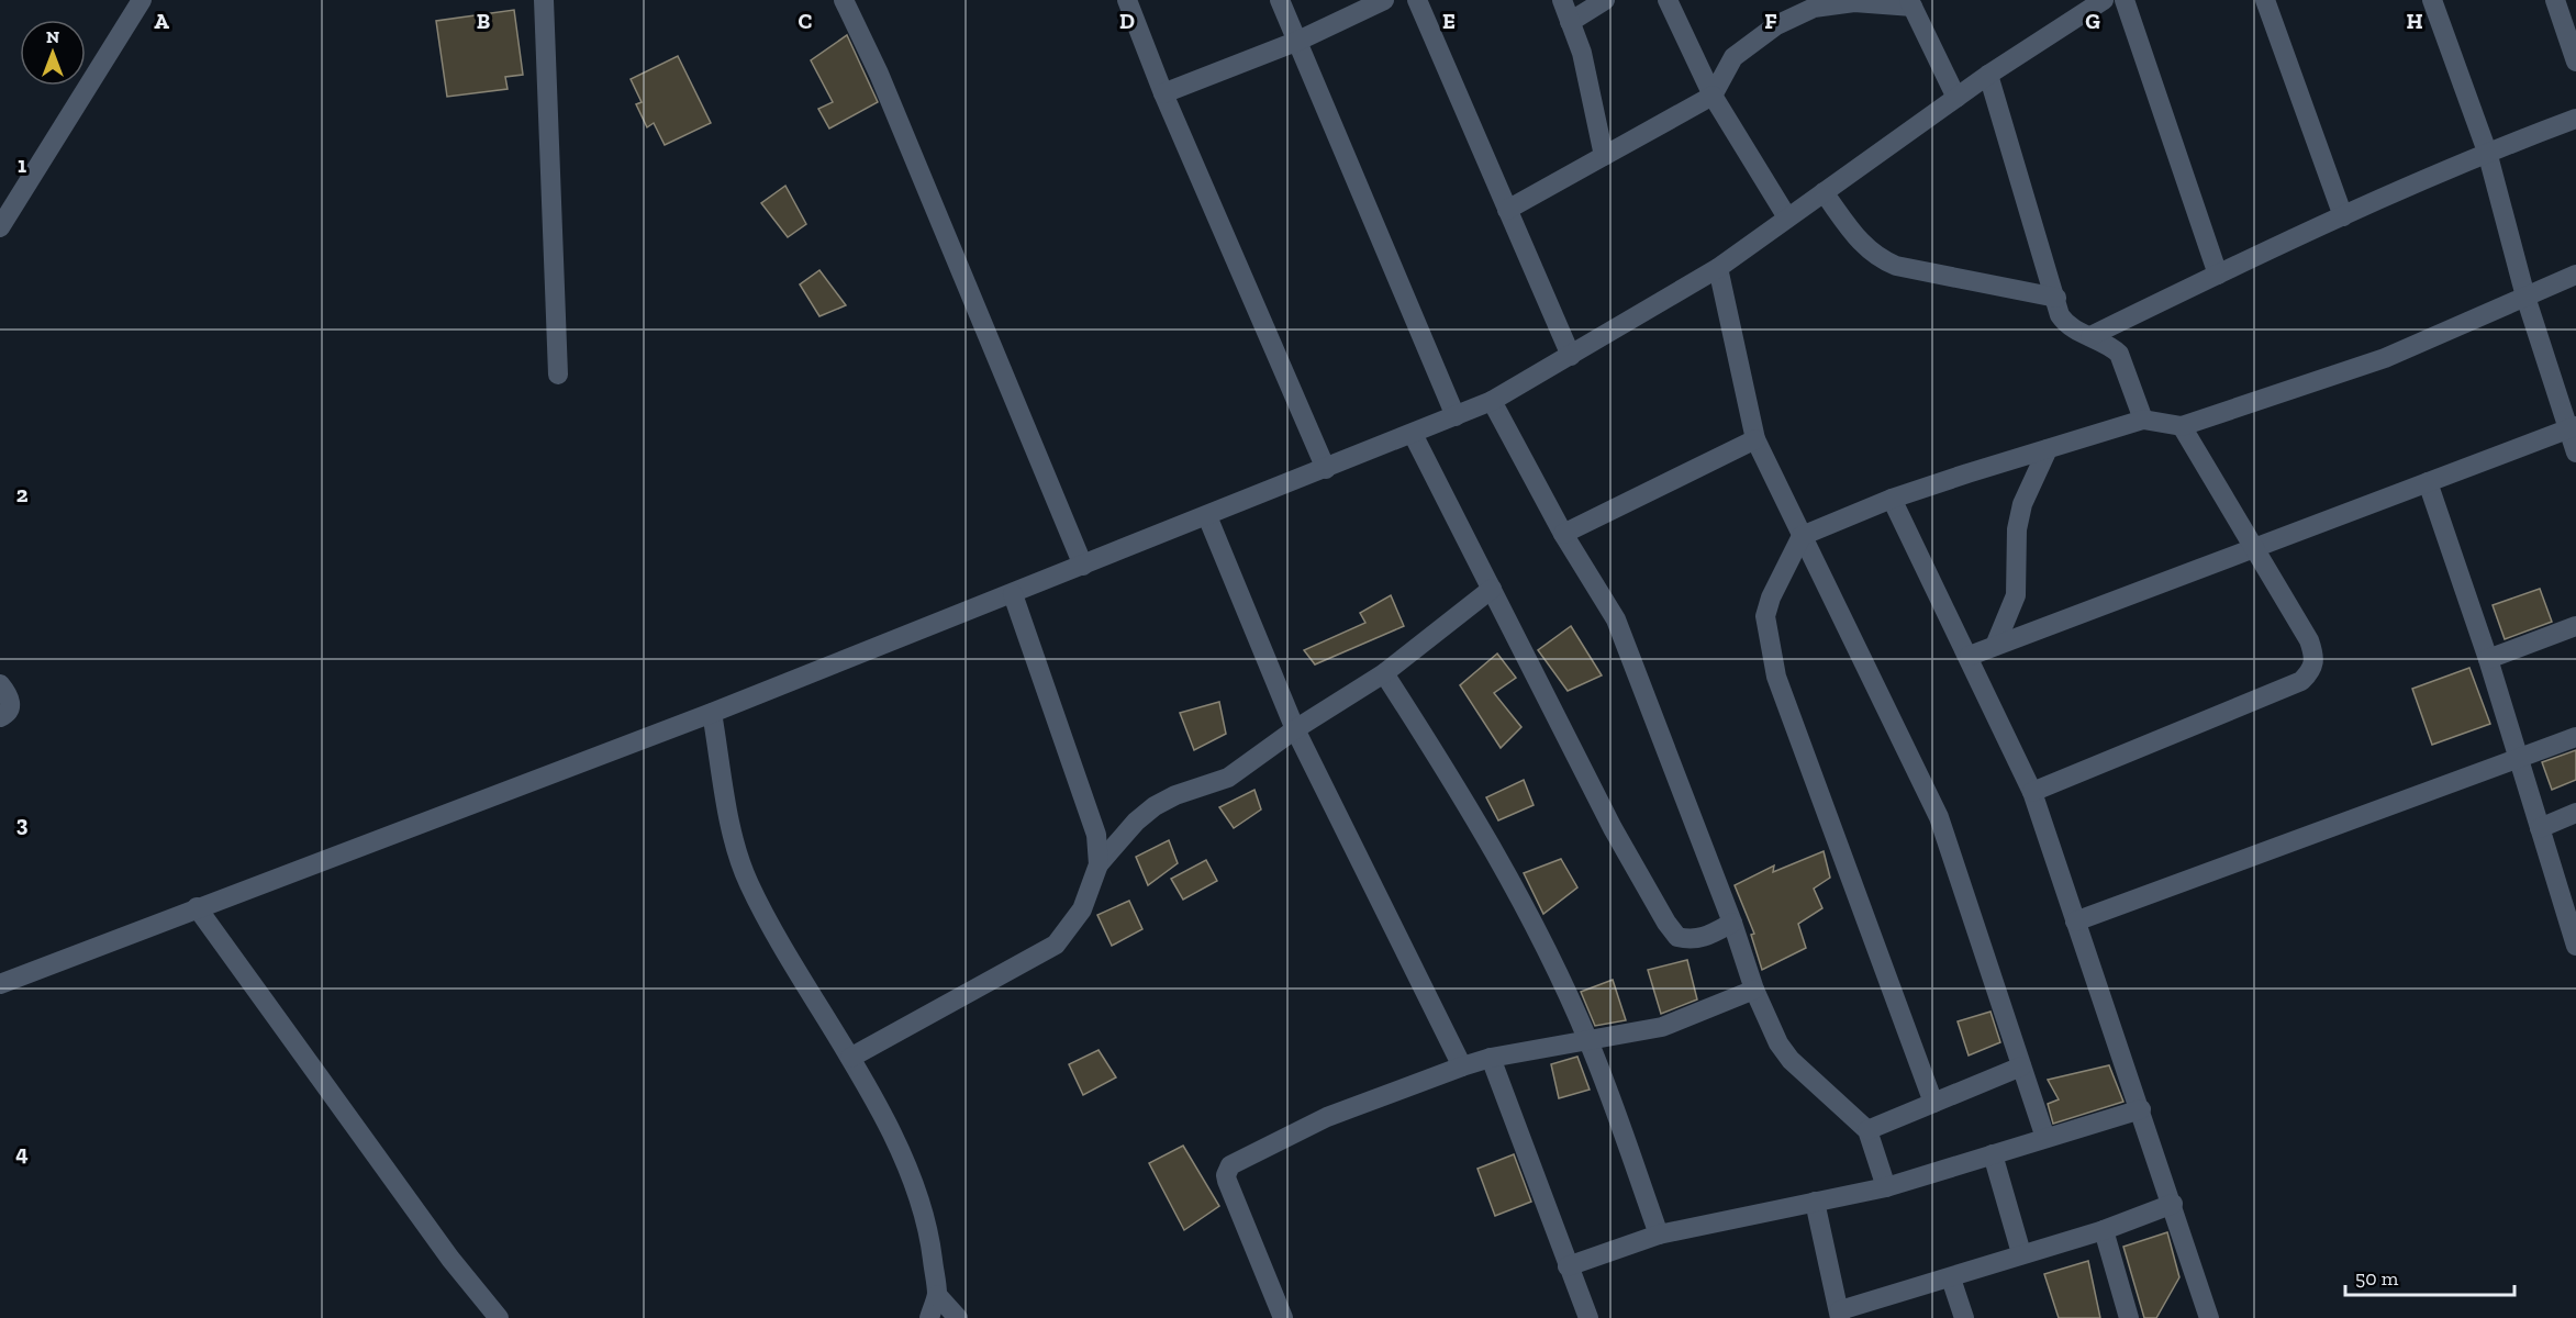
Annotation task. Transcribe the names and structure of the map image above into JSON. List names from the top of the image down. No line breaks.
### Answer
{"scale_bar":"50 m","north":"top","grid":{"columns":["A","B","C","D","E","F","G","H"],"rows":["1","2","3","4"]}}
